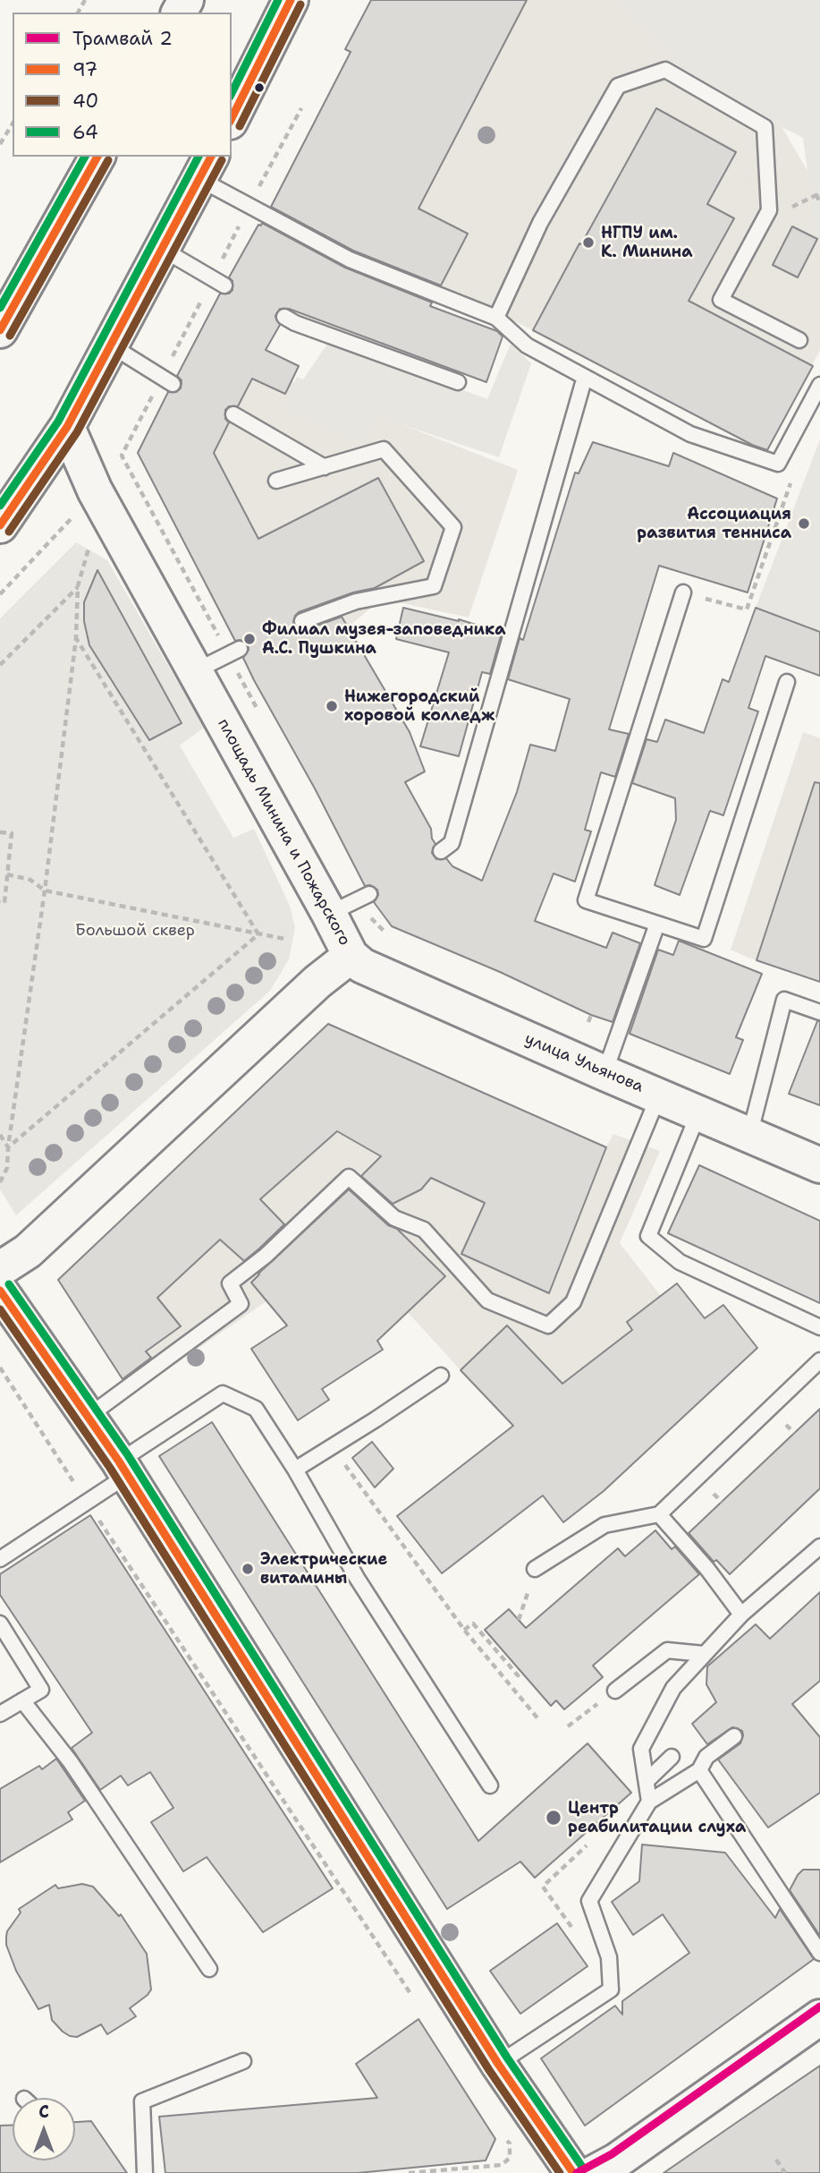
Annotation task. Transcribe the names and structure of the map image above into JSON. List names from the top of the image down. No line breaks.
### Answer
{"streets":{"street":["площадь Минина и Пожарского","улица Ульянова"]},"crossings":[["площадь Минина и Пожарского","улица Ульянова"]],"parks":["Большой сквер"],"places":["НГПУ им. К. Минина","Ассоциация развития тенниса","Филиал музея-заповедника А.С. Пушкина","Нижегородский хоровой колледж","Электрические витамины","Центр реабилитации слуха"],"lines":["transit line 97","transit line 64","transit line 40","tram line 2"],"legend":["Трамвай 2","97","40","64"],"north":"top"}
